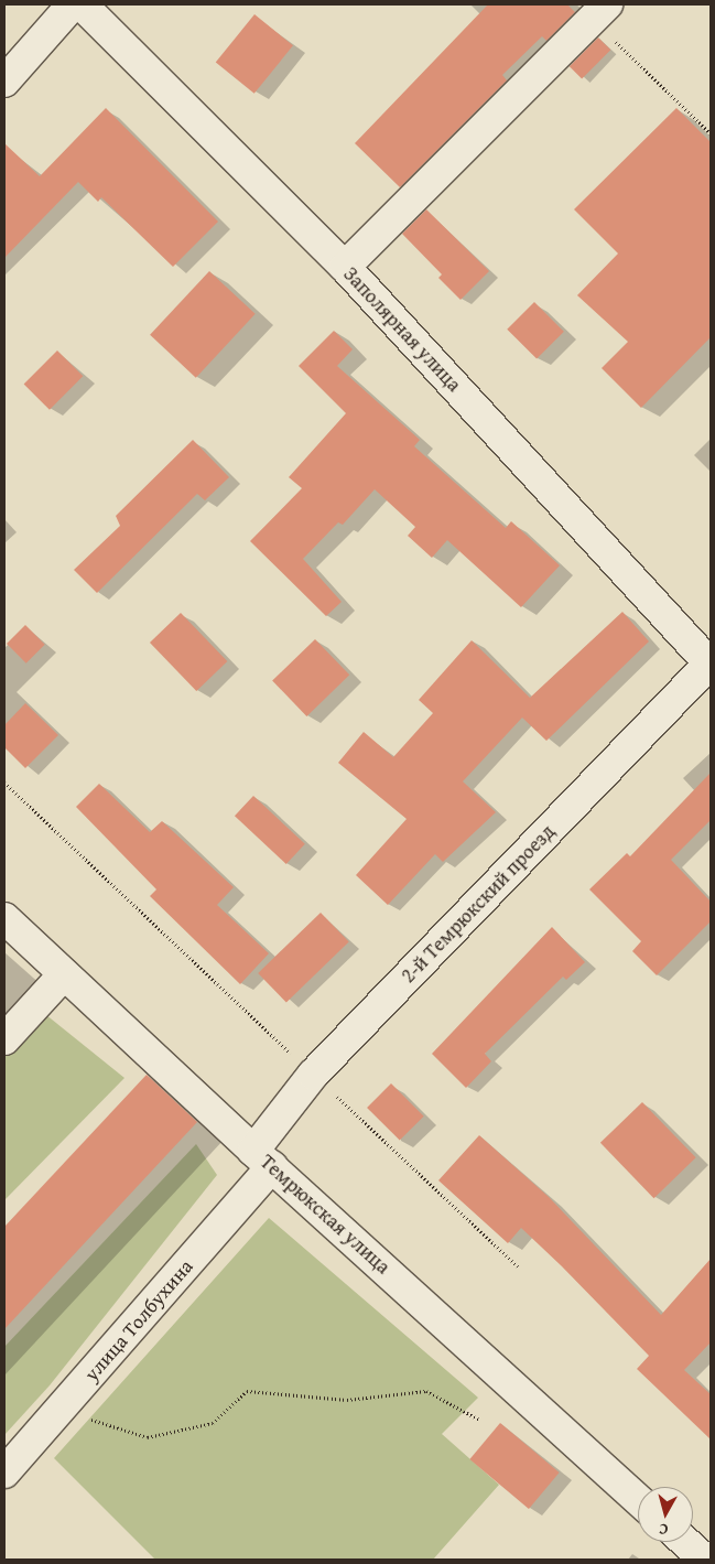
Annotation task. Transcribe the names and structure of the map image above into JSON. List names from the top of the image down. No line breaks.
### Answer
{"streets":{"street":["Заполярная улица","2-й Темрюкский проезд","Темрюкская улица","улица Толбухина"]},"crossings":[["Заполярная улица","2-й Темрюкский проезд"],["2-й Темрюкский проезд","Темрюкская улица"],["2-й Темрюкский проезд","улица Толбухина"],["Темрюкская улица","улица Толбухина"]],"north":"bottom"}
